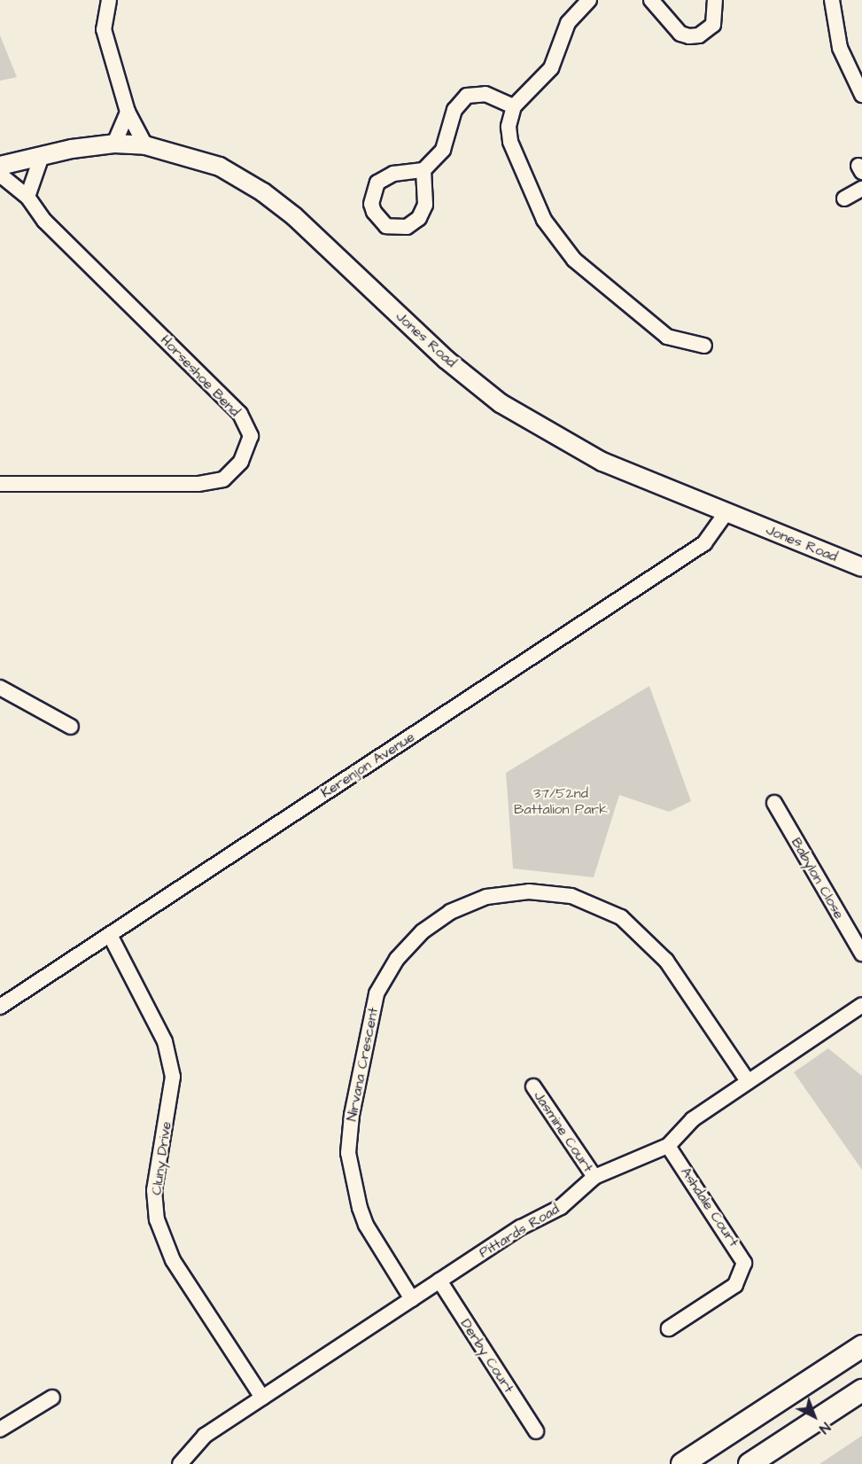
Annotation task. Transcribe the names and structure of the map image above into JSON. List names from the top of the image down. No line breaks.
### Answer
{"streets":{"main road":["Jones Road"],"street":["Horseshoe Bend","Kerenjon Avenue","Babylon Close","Nirvana Crescent","Jasmine Court","Cluny Drive","Ashdale Court","Pittards Road","Derby Court"]},"crossings":[["Jones Road","Kerenjon Avenue"],["Kerenjon Avenue","Cluny Drive"],["Nirvana Crescent","Pittards Road"],["Jasmine Court","Pittards Road"],["Cluny Drive","Pittards Road"],["Ashdale Court","Pittards Road"],["Pittards Road","Derby Court"]],"parks":["37/52nd Battalion Park"],"north":"bottom right"}
